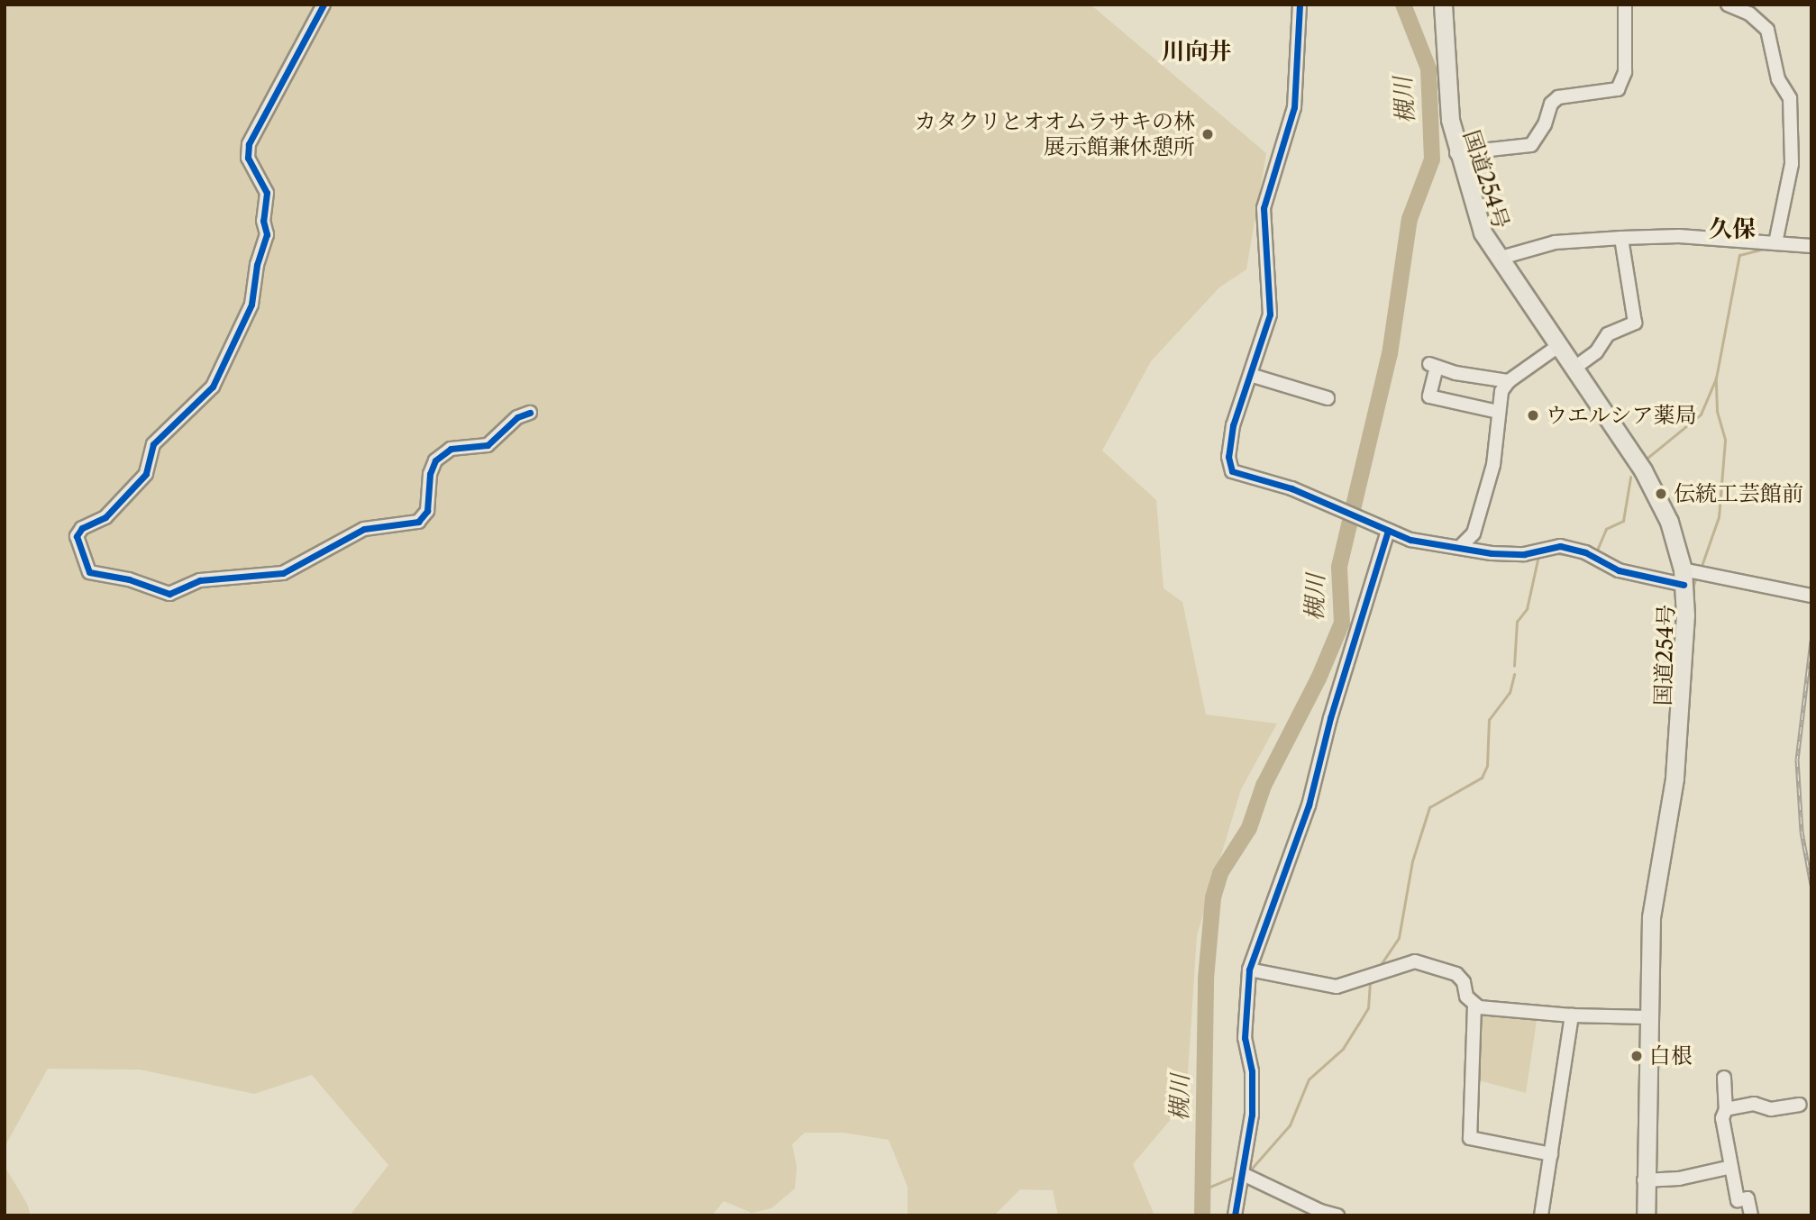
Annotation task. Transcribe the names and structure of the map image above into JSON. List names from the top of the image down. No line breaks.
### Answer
{"streets":{"highway":["国道254号"]},"districts":["川向井","久保"],"water":["槻川"],"places":["カタクリとオオムラサキの林 展示館兼休憩所","ウエルシア薬局","伝統工芸館前","白根"]}
